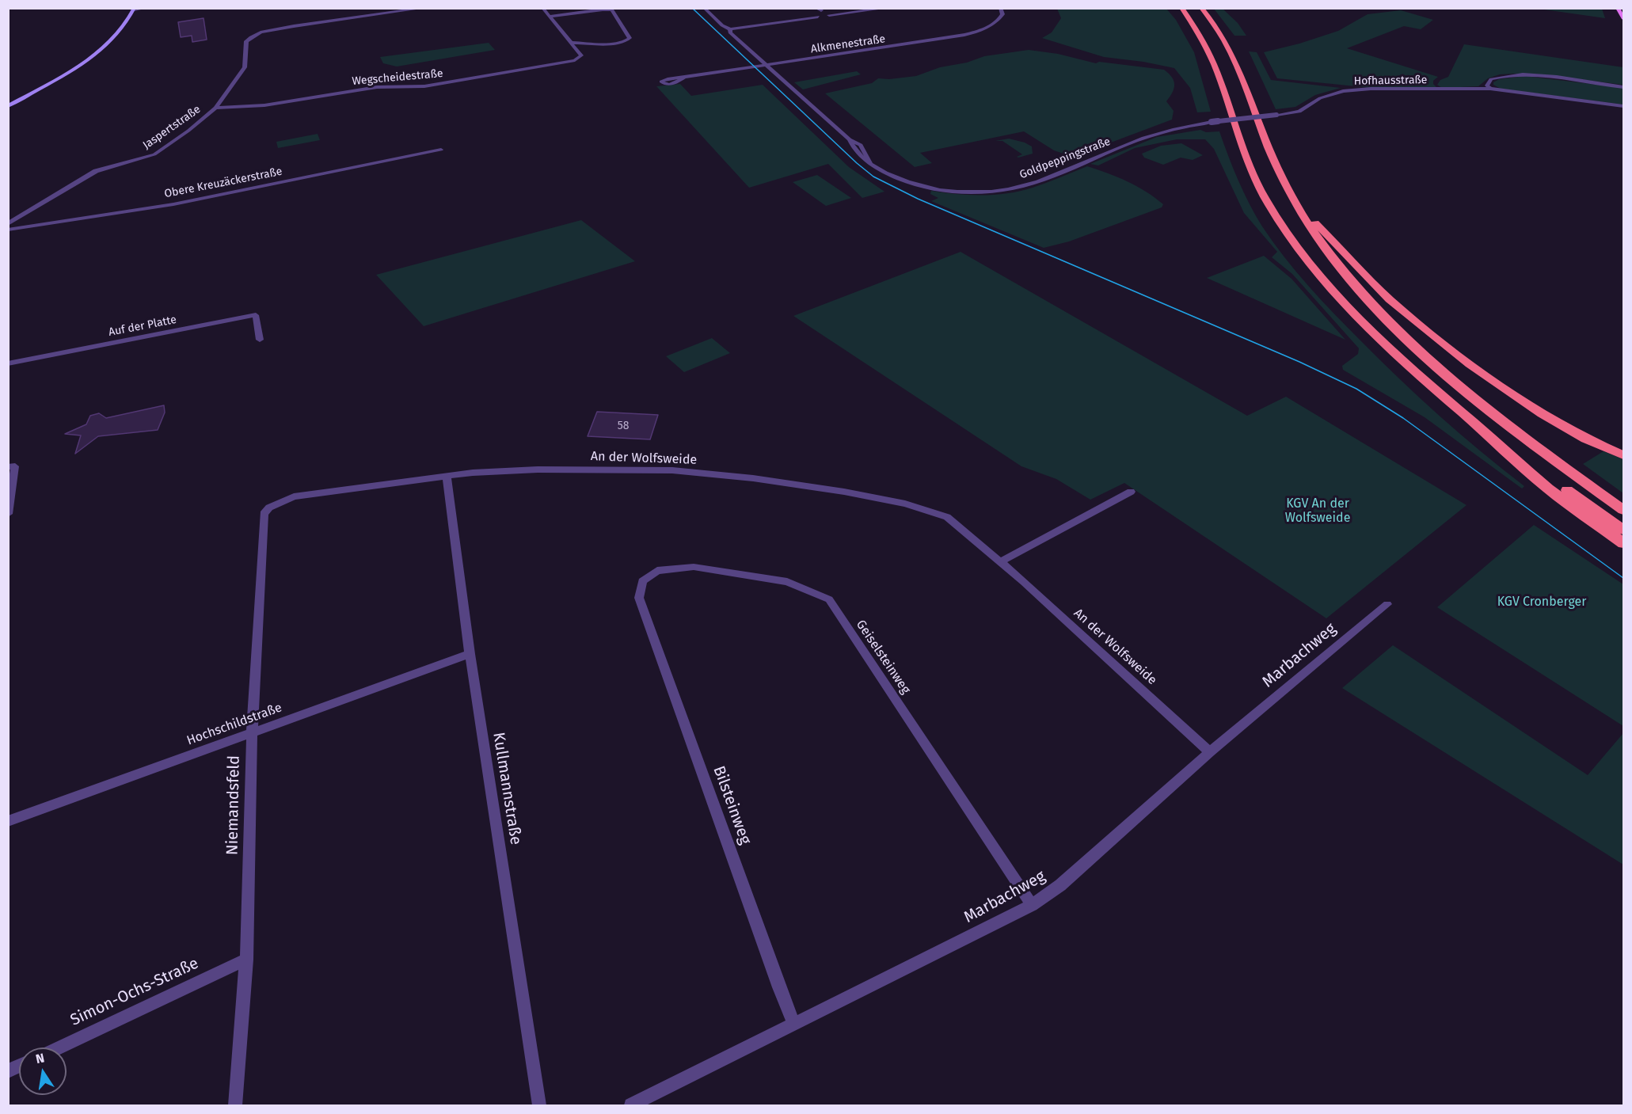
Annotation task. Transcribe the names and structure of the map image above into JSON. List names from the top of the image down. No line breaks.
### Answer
{"streets":{"street":["Alkmenestraße","Wegscheidestraße","Hofhausstraße","Jaspertstraße","Goldpeppingstraße","Obere Kreuzäckerstraße","Auf der Platte","An der Wolfsweide","Marbachweg","Geiselsteinweg","Hochschildstraße","Kullmannstraße","Niemandsfeld","Bilsteinweg","Simon-Ochs-Straße"]},"crossings":[["Alkmenestraße","Goldpeppingstraße"],["Wegscheidestraße","Jaspertstraße"],["Hofhausstraße","Goldpeppingstraße"],["An der Wolfsweide","Marbachweg"],["An der Wolfsweide","Kullmannstraße"],["An der Wolfsweide","Niemandsfeld"],["Marbachweg","Geiselsteinweg"],["Marbachweg","Bilsteinweg"],["Geiselsteinweg","Bilsteinweg"],["Hochschildstraße","Kullmannstraße"],["Hochschildstraße","Niemandsfeld"],["Niemandsfeld","Simon-Ochs-Straße"]],"parks":["KGV An der Wolfsweide","KGV Cronberger"],"house_numbers":["58"],"north":"top"}
